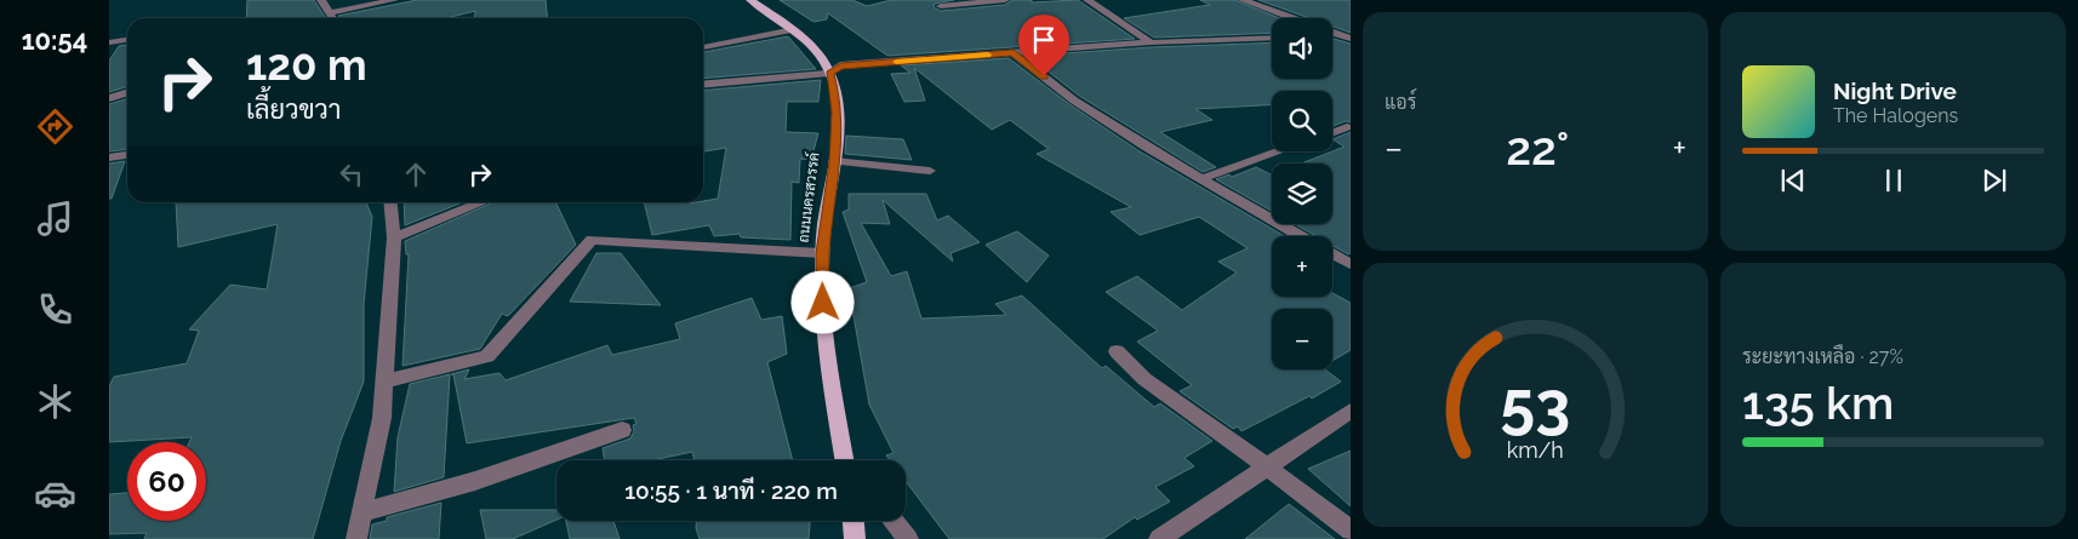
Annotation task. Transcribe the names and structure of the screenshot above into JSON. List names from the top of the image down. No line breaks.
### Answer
{"streets":{"main road":["ถนนนครสวรรค์"]},"page":{"tabs":"10:54","tile":["แอร์",["ระยะทางเหลือ · 27%","135 km"]],"map_buttons":["+","−"],"turn":["120 m","เลี้ยวขวา"],"song":["Night Drive","The Halogens"],"heat":["−","22°","+"],"limit":"60","trip":"10:55 · 1 นาที · 220 m","gauge":["53","km/h"]}}
